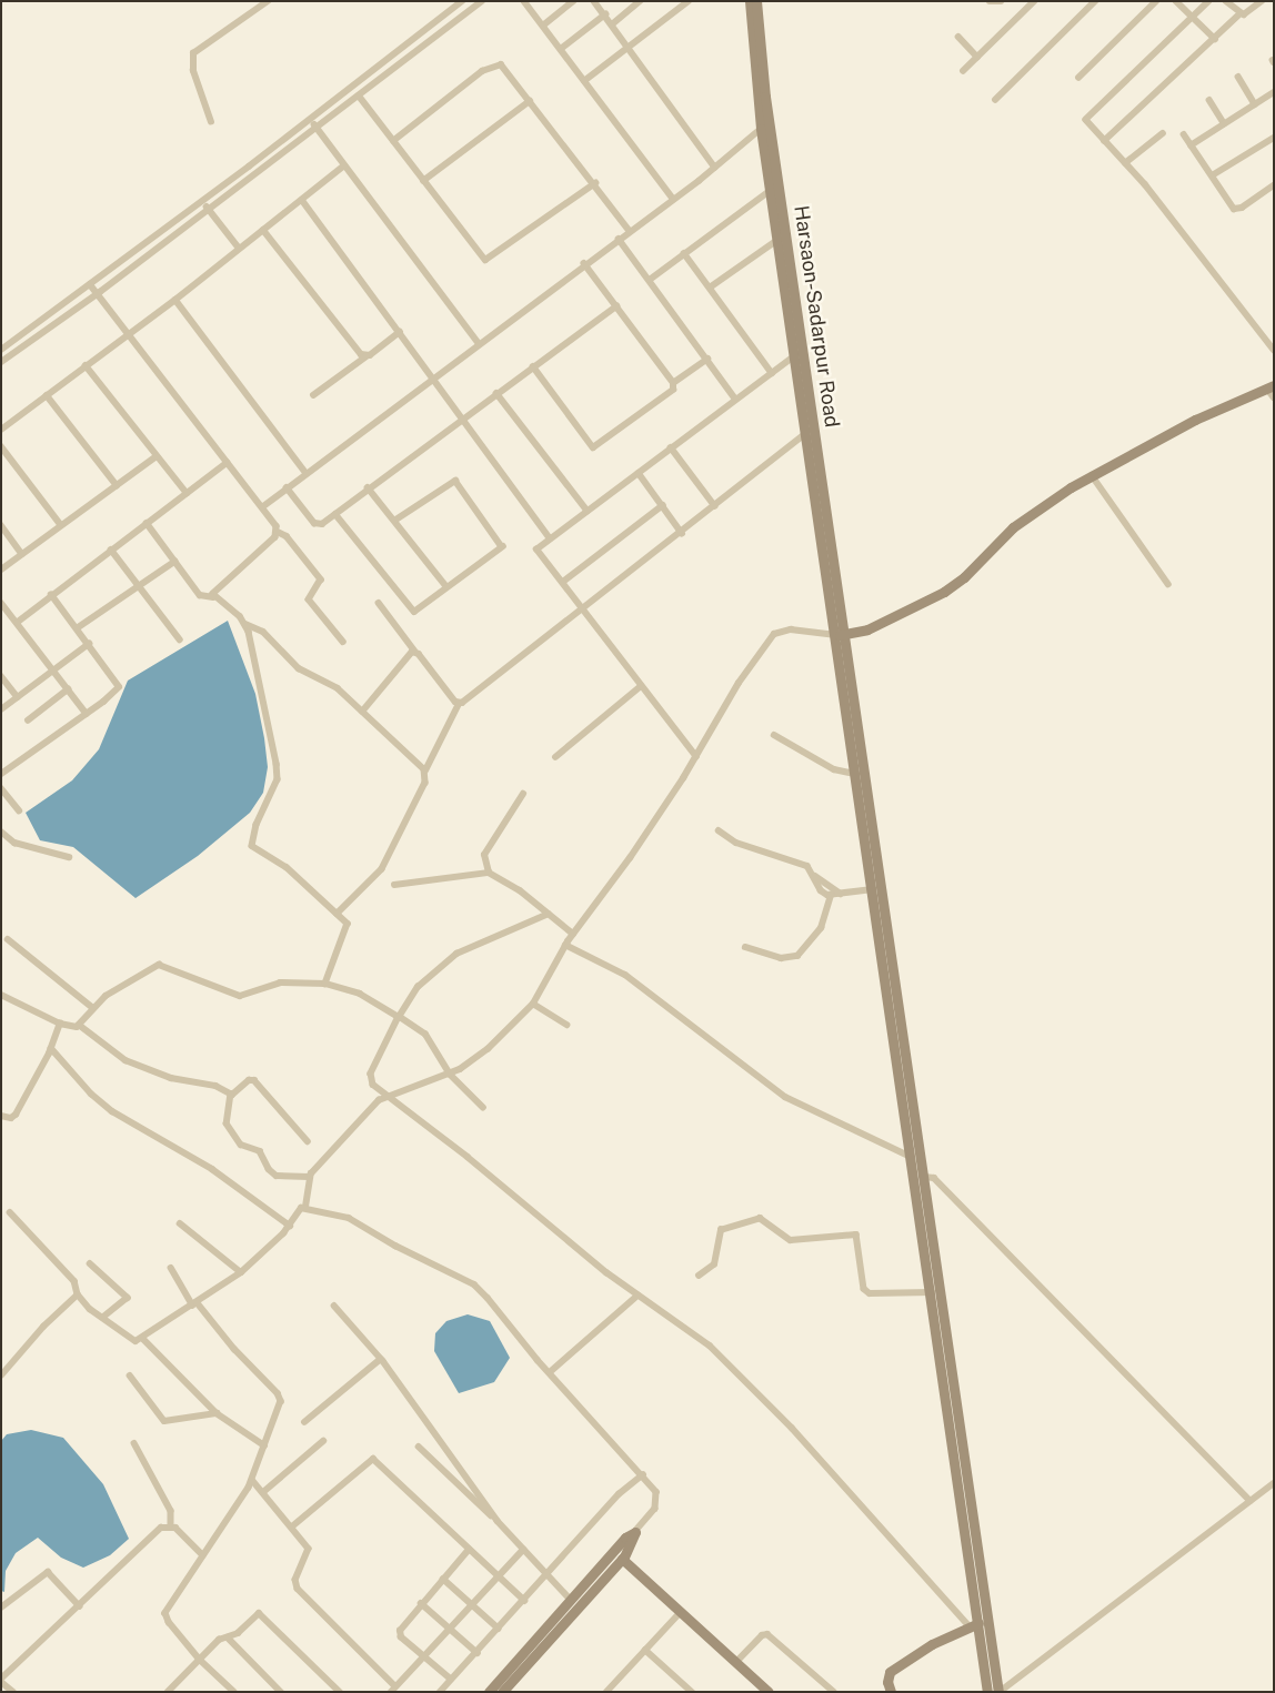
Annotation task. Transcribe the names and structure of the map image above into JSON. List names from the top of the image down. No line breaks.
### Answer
{"streets":{"street":["Harsaon-Sadarpur Road"]}}
